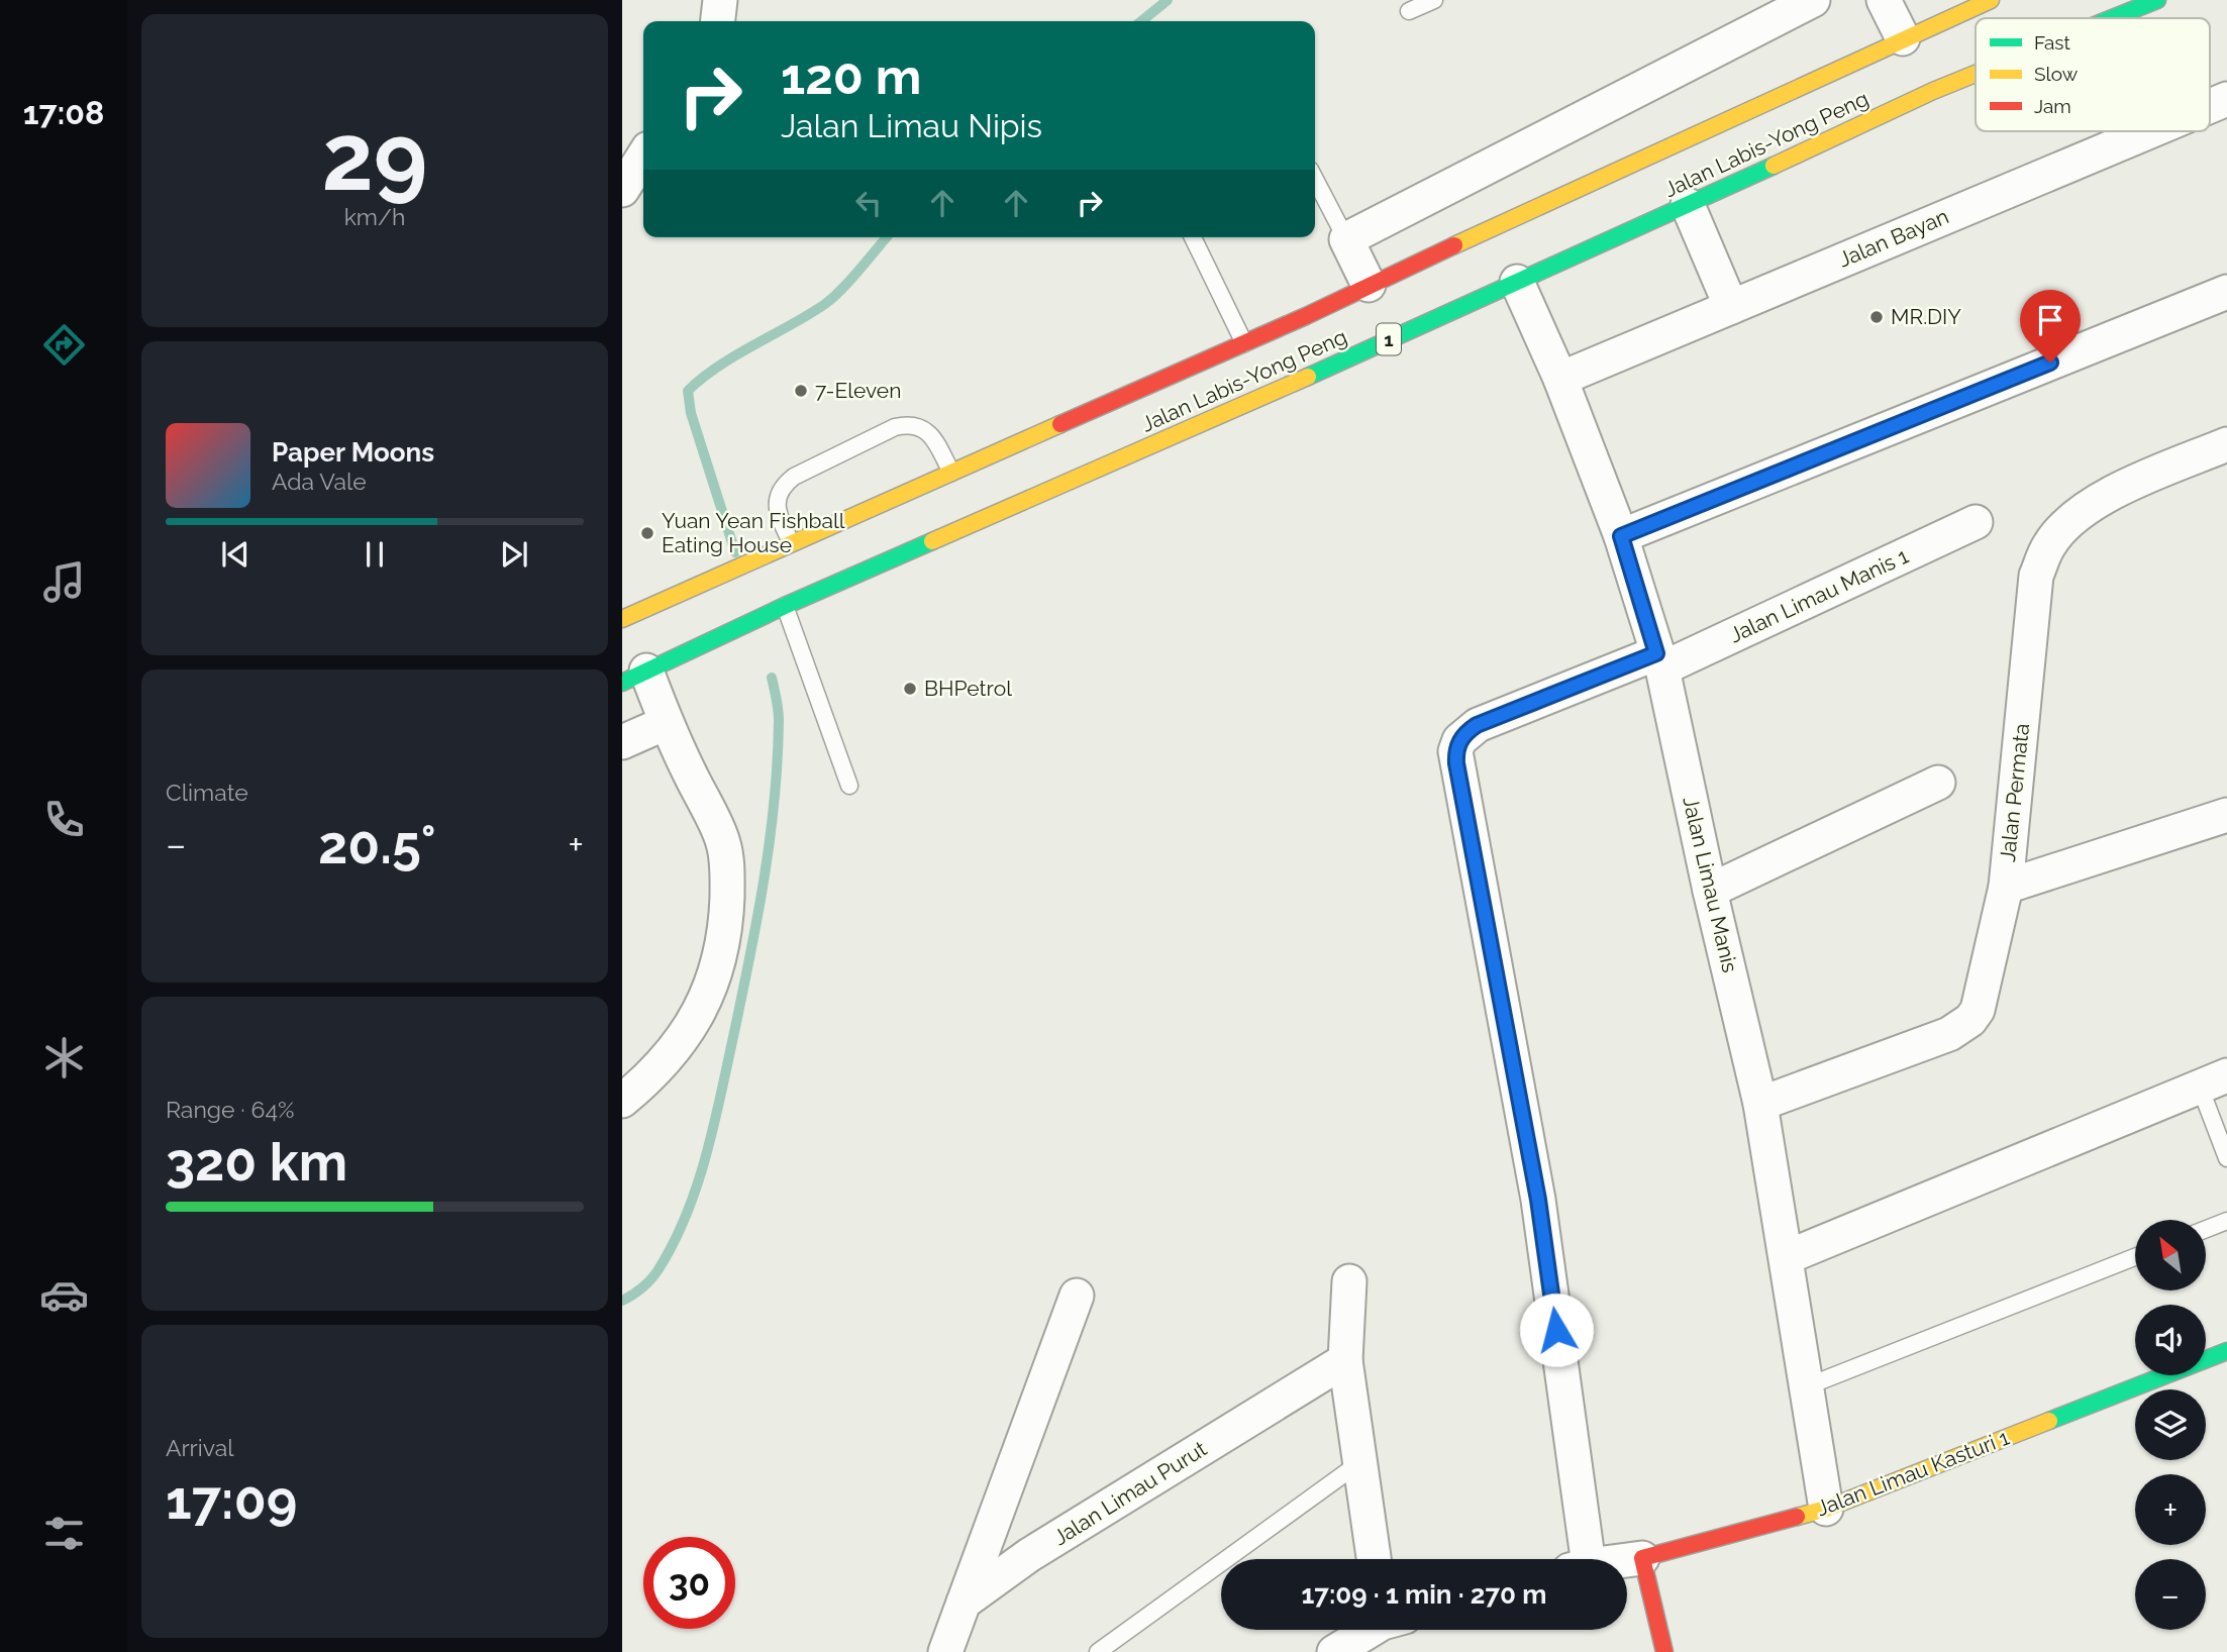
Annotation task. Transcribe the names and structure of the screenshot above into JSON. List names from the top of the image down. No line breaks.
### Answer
{"streets":{"main road":["Jalan Labis-Yong Peng","1","Jalan Limau Kasturi 1"],"street":["Jalan Bayan","Jalan Limau Manis 1","Jalan Permata","Jalan Limau Manis","Jalan Limau Purut"]},"crossings":[["Jalan Labis-Yong Peng","Jalan Limau Manis"],["Jalan Bayan","Jalan Limau Manis"],["Jalan Limau Manis 1","Jalan Limau Manis"],["Jalan Permata","Jalan Limau Manis"],["Jalan Limau Manis","Jalan Limau Kasturi 1"]],"places":["MR.DIY","7-Eleven","Yuan Yean Fishball Eating House","BHPetrol"],"legend":["Fast","Slow","Jam"],"north":"top left","page":{"tabs":"17:08","tile":[["29","km/h"],"Climate",["Range · 64%","320 km"],["Arrival","17:09"]],"turn":["120 m","Jalan Limau Nipis"],"song":["Paper Moons","Ada Vale"],"heat":["−","20.5°","+"],"map_buttons":["+","−"],"limit":"30","trip":"17:09 · 1 min · 270 m"}}
